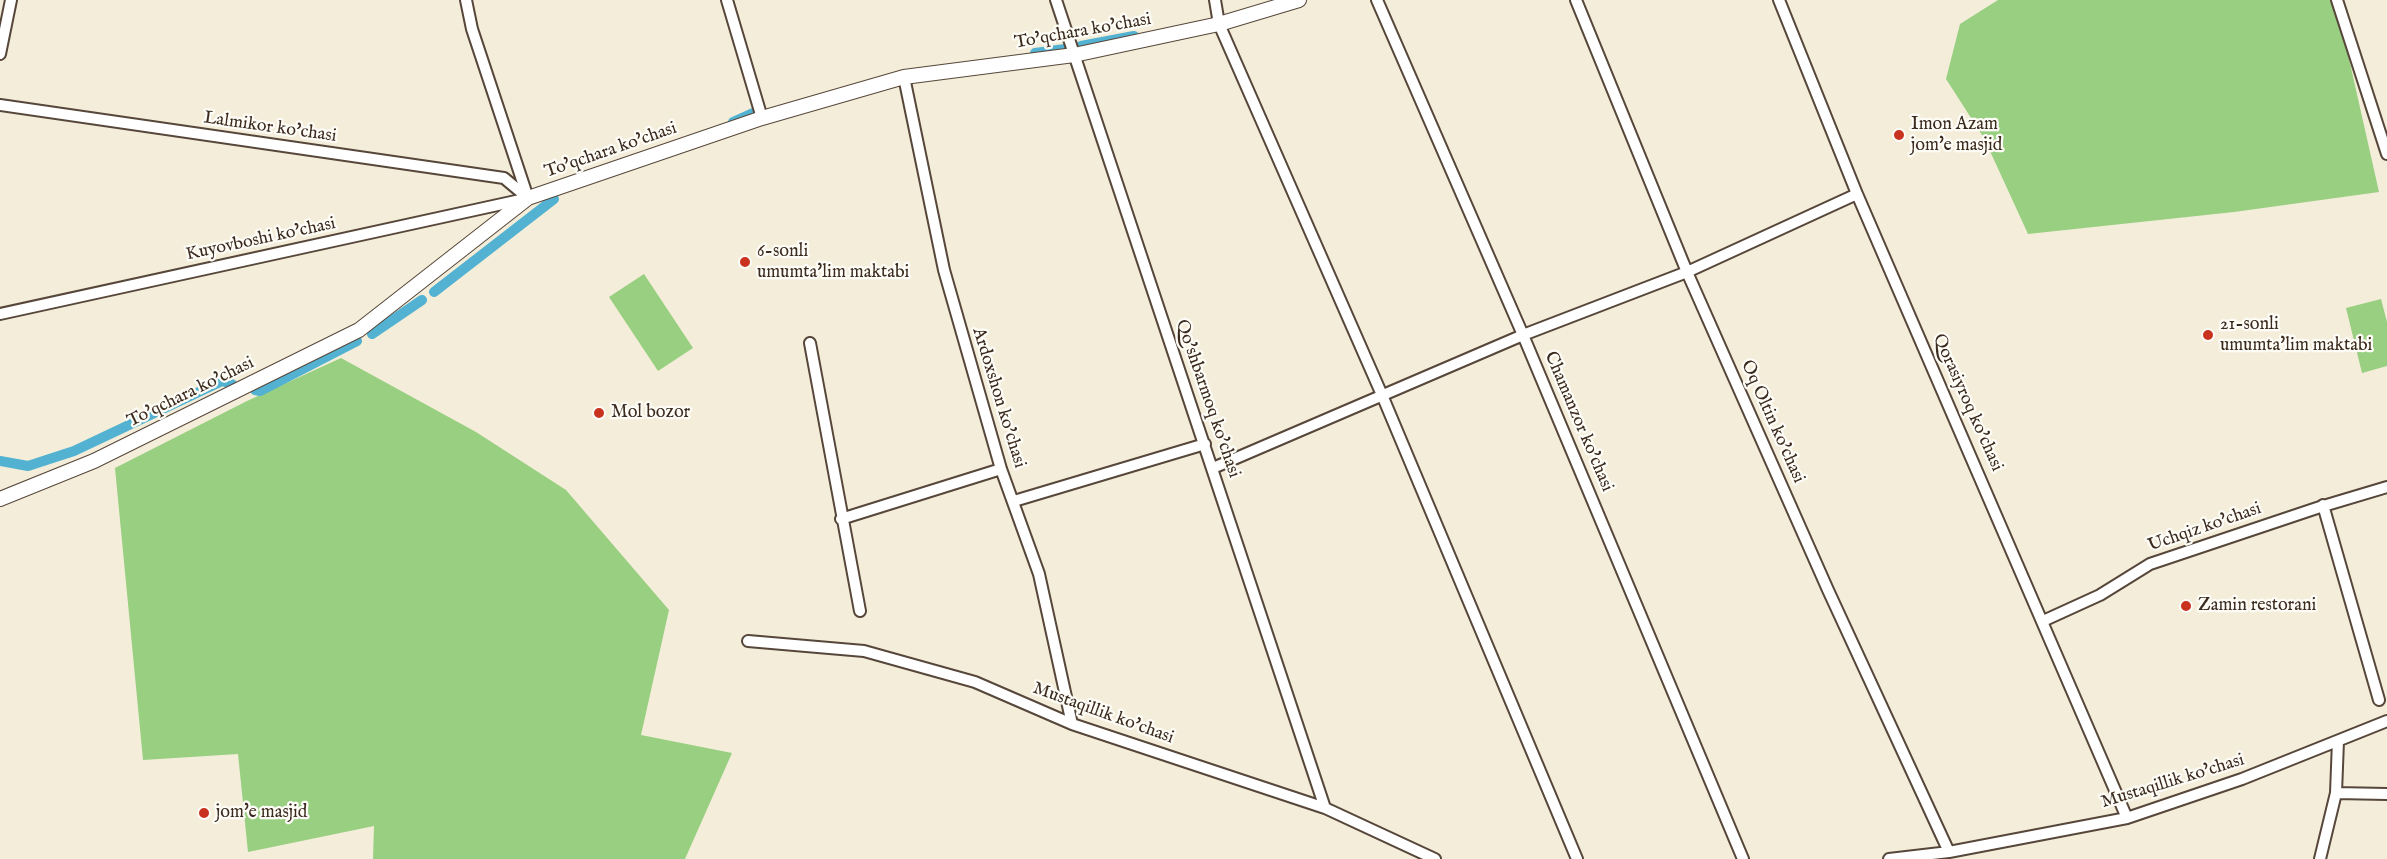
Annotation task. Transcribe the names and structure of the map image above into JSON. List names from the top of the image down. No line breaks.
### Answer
{"streets":{"street":["To'qchara ko'chasi","Lalmikor ko'chasi","Kuyovboshi ko'chasi","Ardoxshon ko'chasi","Qo'shbarmoq ko'chasi","Qorasiyroq ko'chasi","Chamanzor ko'chasi","Oq Oltin ko'chasi","Uchqiz ko'chasi","Mustaqillik ko'chasi"]},"crossings":[["To'qchara ko'chasi","Lalmikor ko'chasi"],["To'qchara ko'chasi","Kuyovboshi ko'chasi"],["To'qchara ko'chasi","Ardoxshon ko'chasi"],["To'qchara ko'chasi","Qo'shbarmoq ko'chasi"],["Lalmikor ko'chasi","Kuyovboshi ko'chasi"],["Ardoxshon ko'chasi","Mustaqillik ko'chasi"],["Qo'shbarmoq ko'chasi","Mustaqillik ko'chasi"],["Qorasiyroq ko'chasi","Uchqiz ko'chasi"],["Qorasiyroq ko'chasi","Mustaqillik ko'chasi"],["Oq Oltin ko'chasi","Mustaqillik ko'chasi"]],"places":["Imon Azam jom'e masjid","6-sonli umumta'lim maktabi","21-sonli umumta'lim maktabi","Mol bozor","Zamin restorani","jom'e masjid"]}
